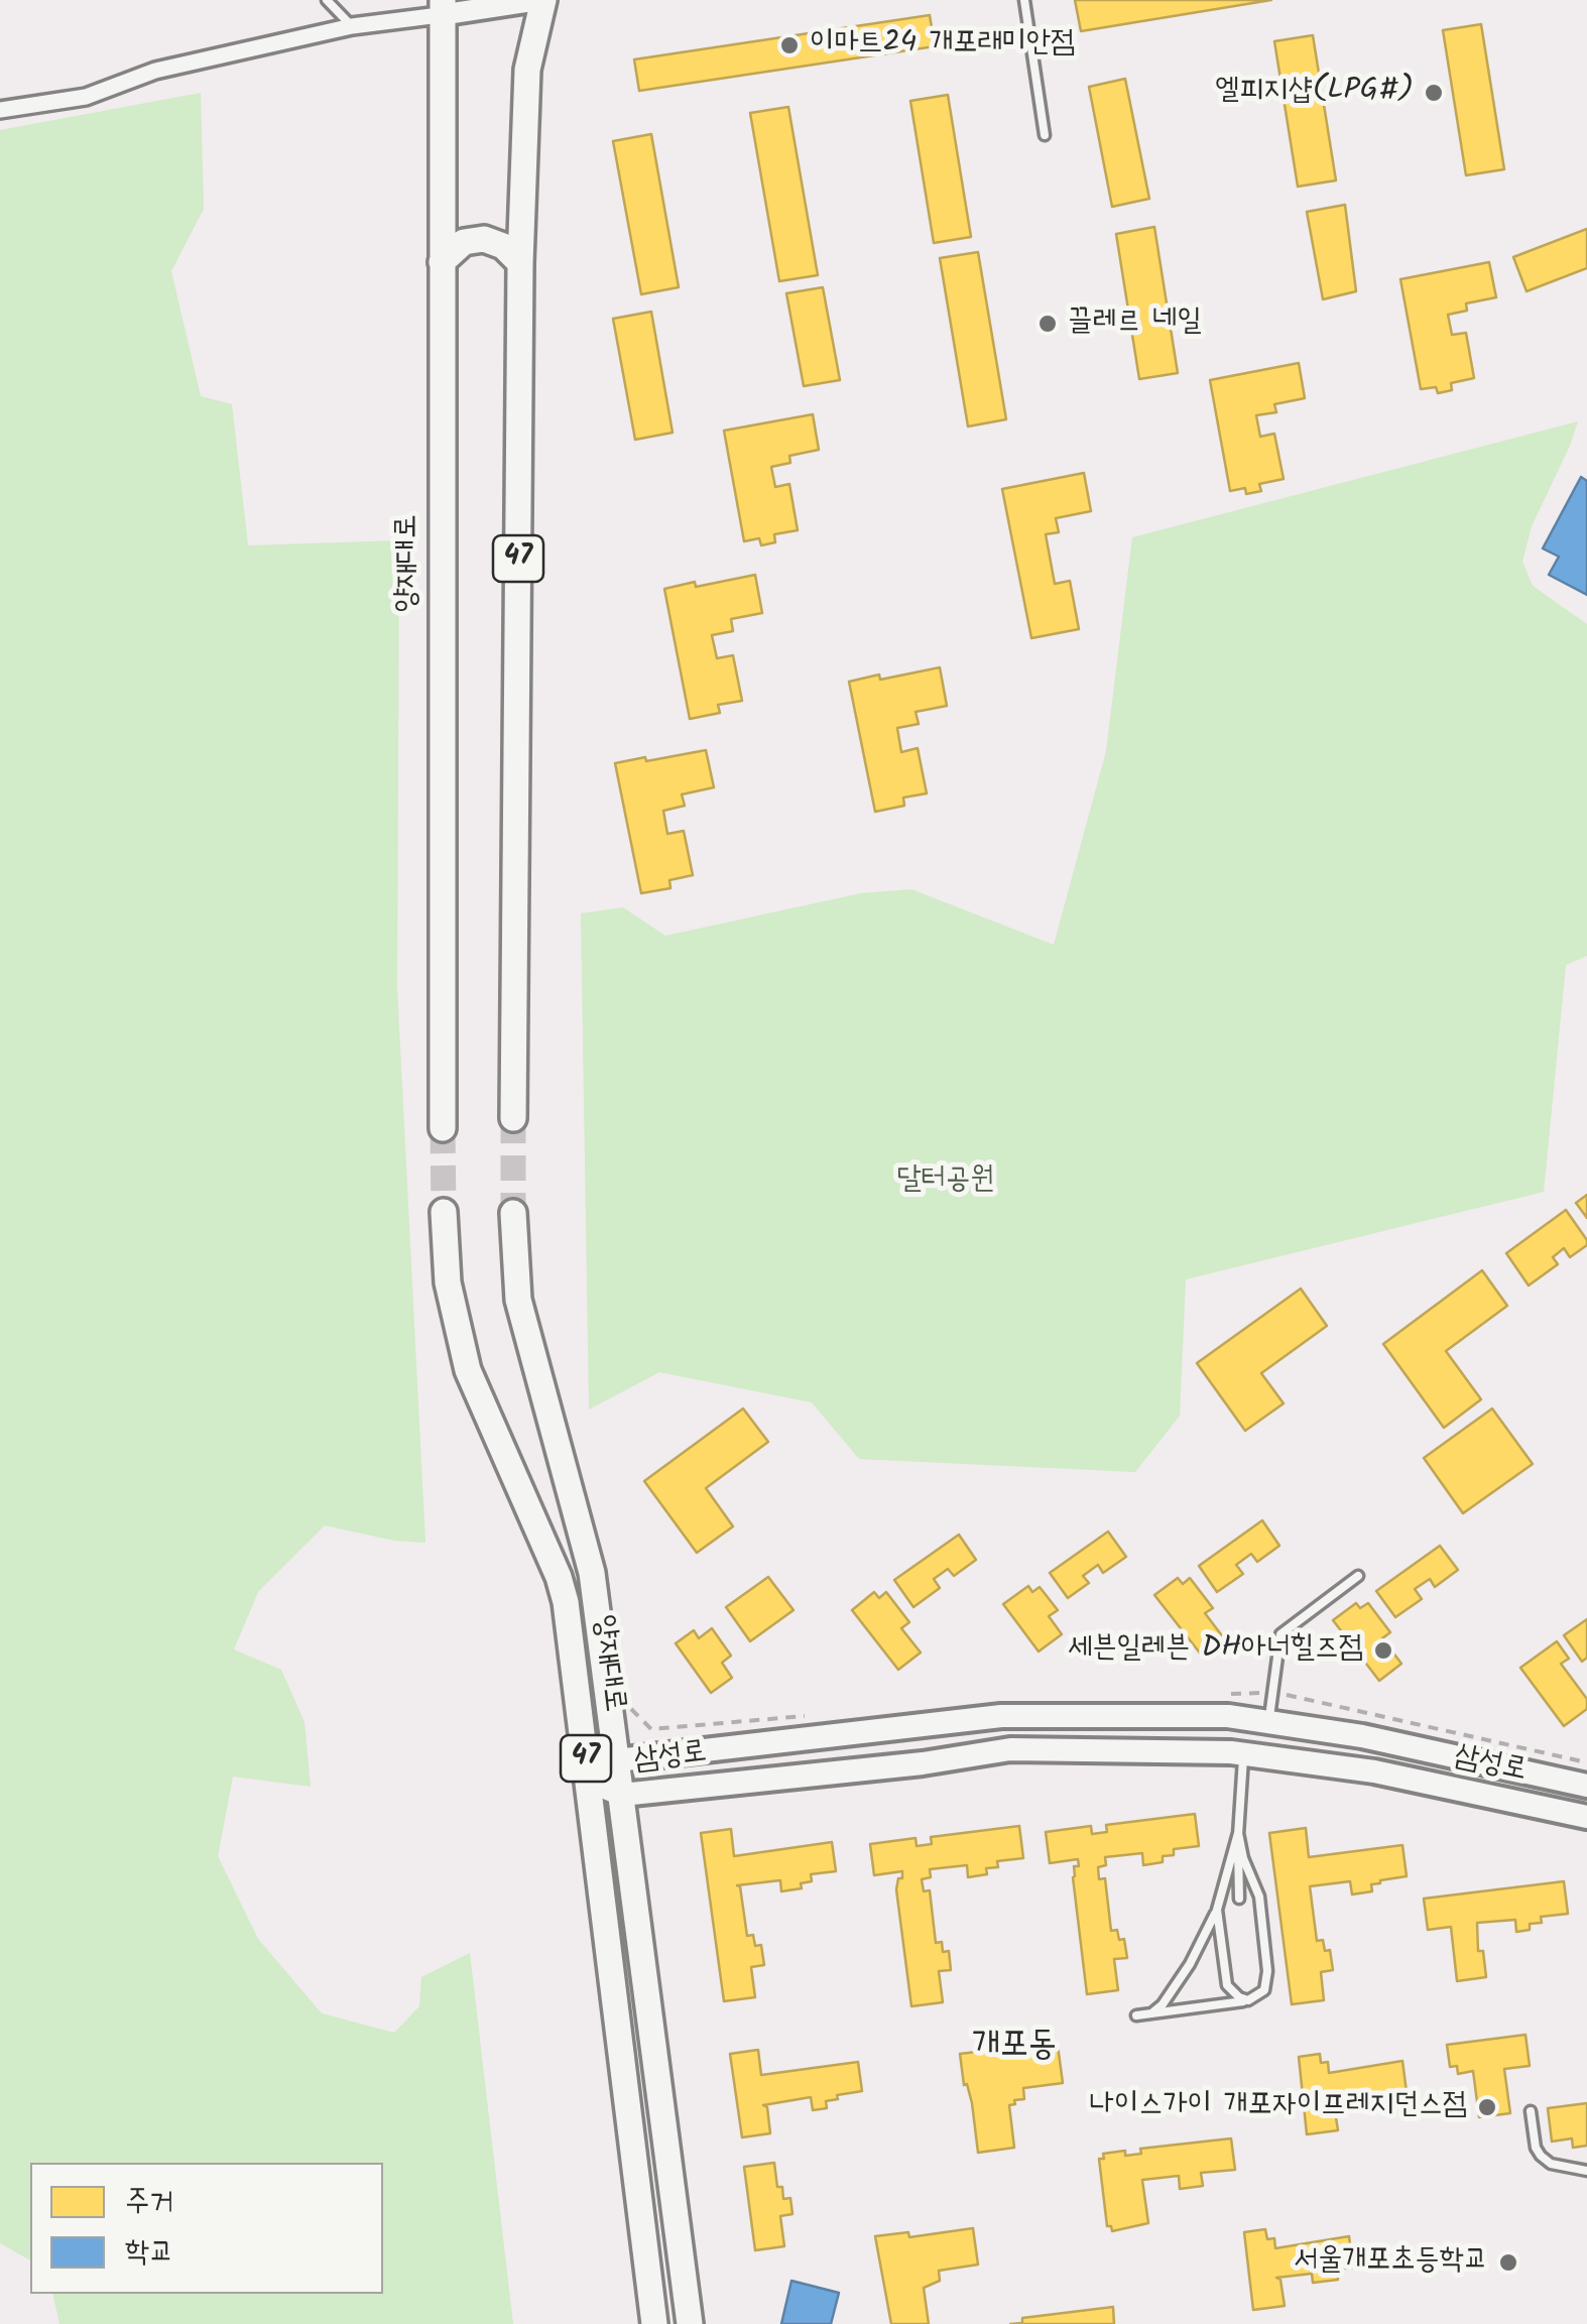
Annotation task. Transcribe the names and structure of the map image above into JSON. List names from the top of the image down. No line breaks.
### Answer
{"streets":{"main road":["47","양재대로","삼성로"]},"crossings":[["양재대로","삼성로"]],"districts":["개포동"],"parks":["달터공원"],"places":["이마트24 개포래미안점","엘피지샵(LPG#)","끌레르 네일","세븐일레븐 DH아너힐즈점","나이스가이 개포자이프레지던스점","서울개포초등학교"],"legend":["주거","학교"]}
